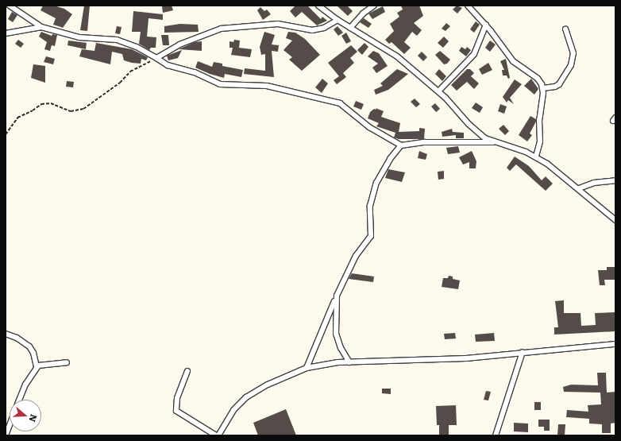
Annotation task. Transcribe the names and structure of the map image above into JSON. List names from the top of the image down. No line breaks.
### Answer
{"north":"right"}
